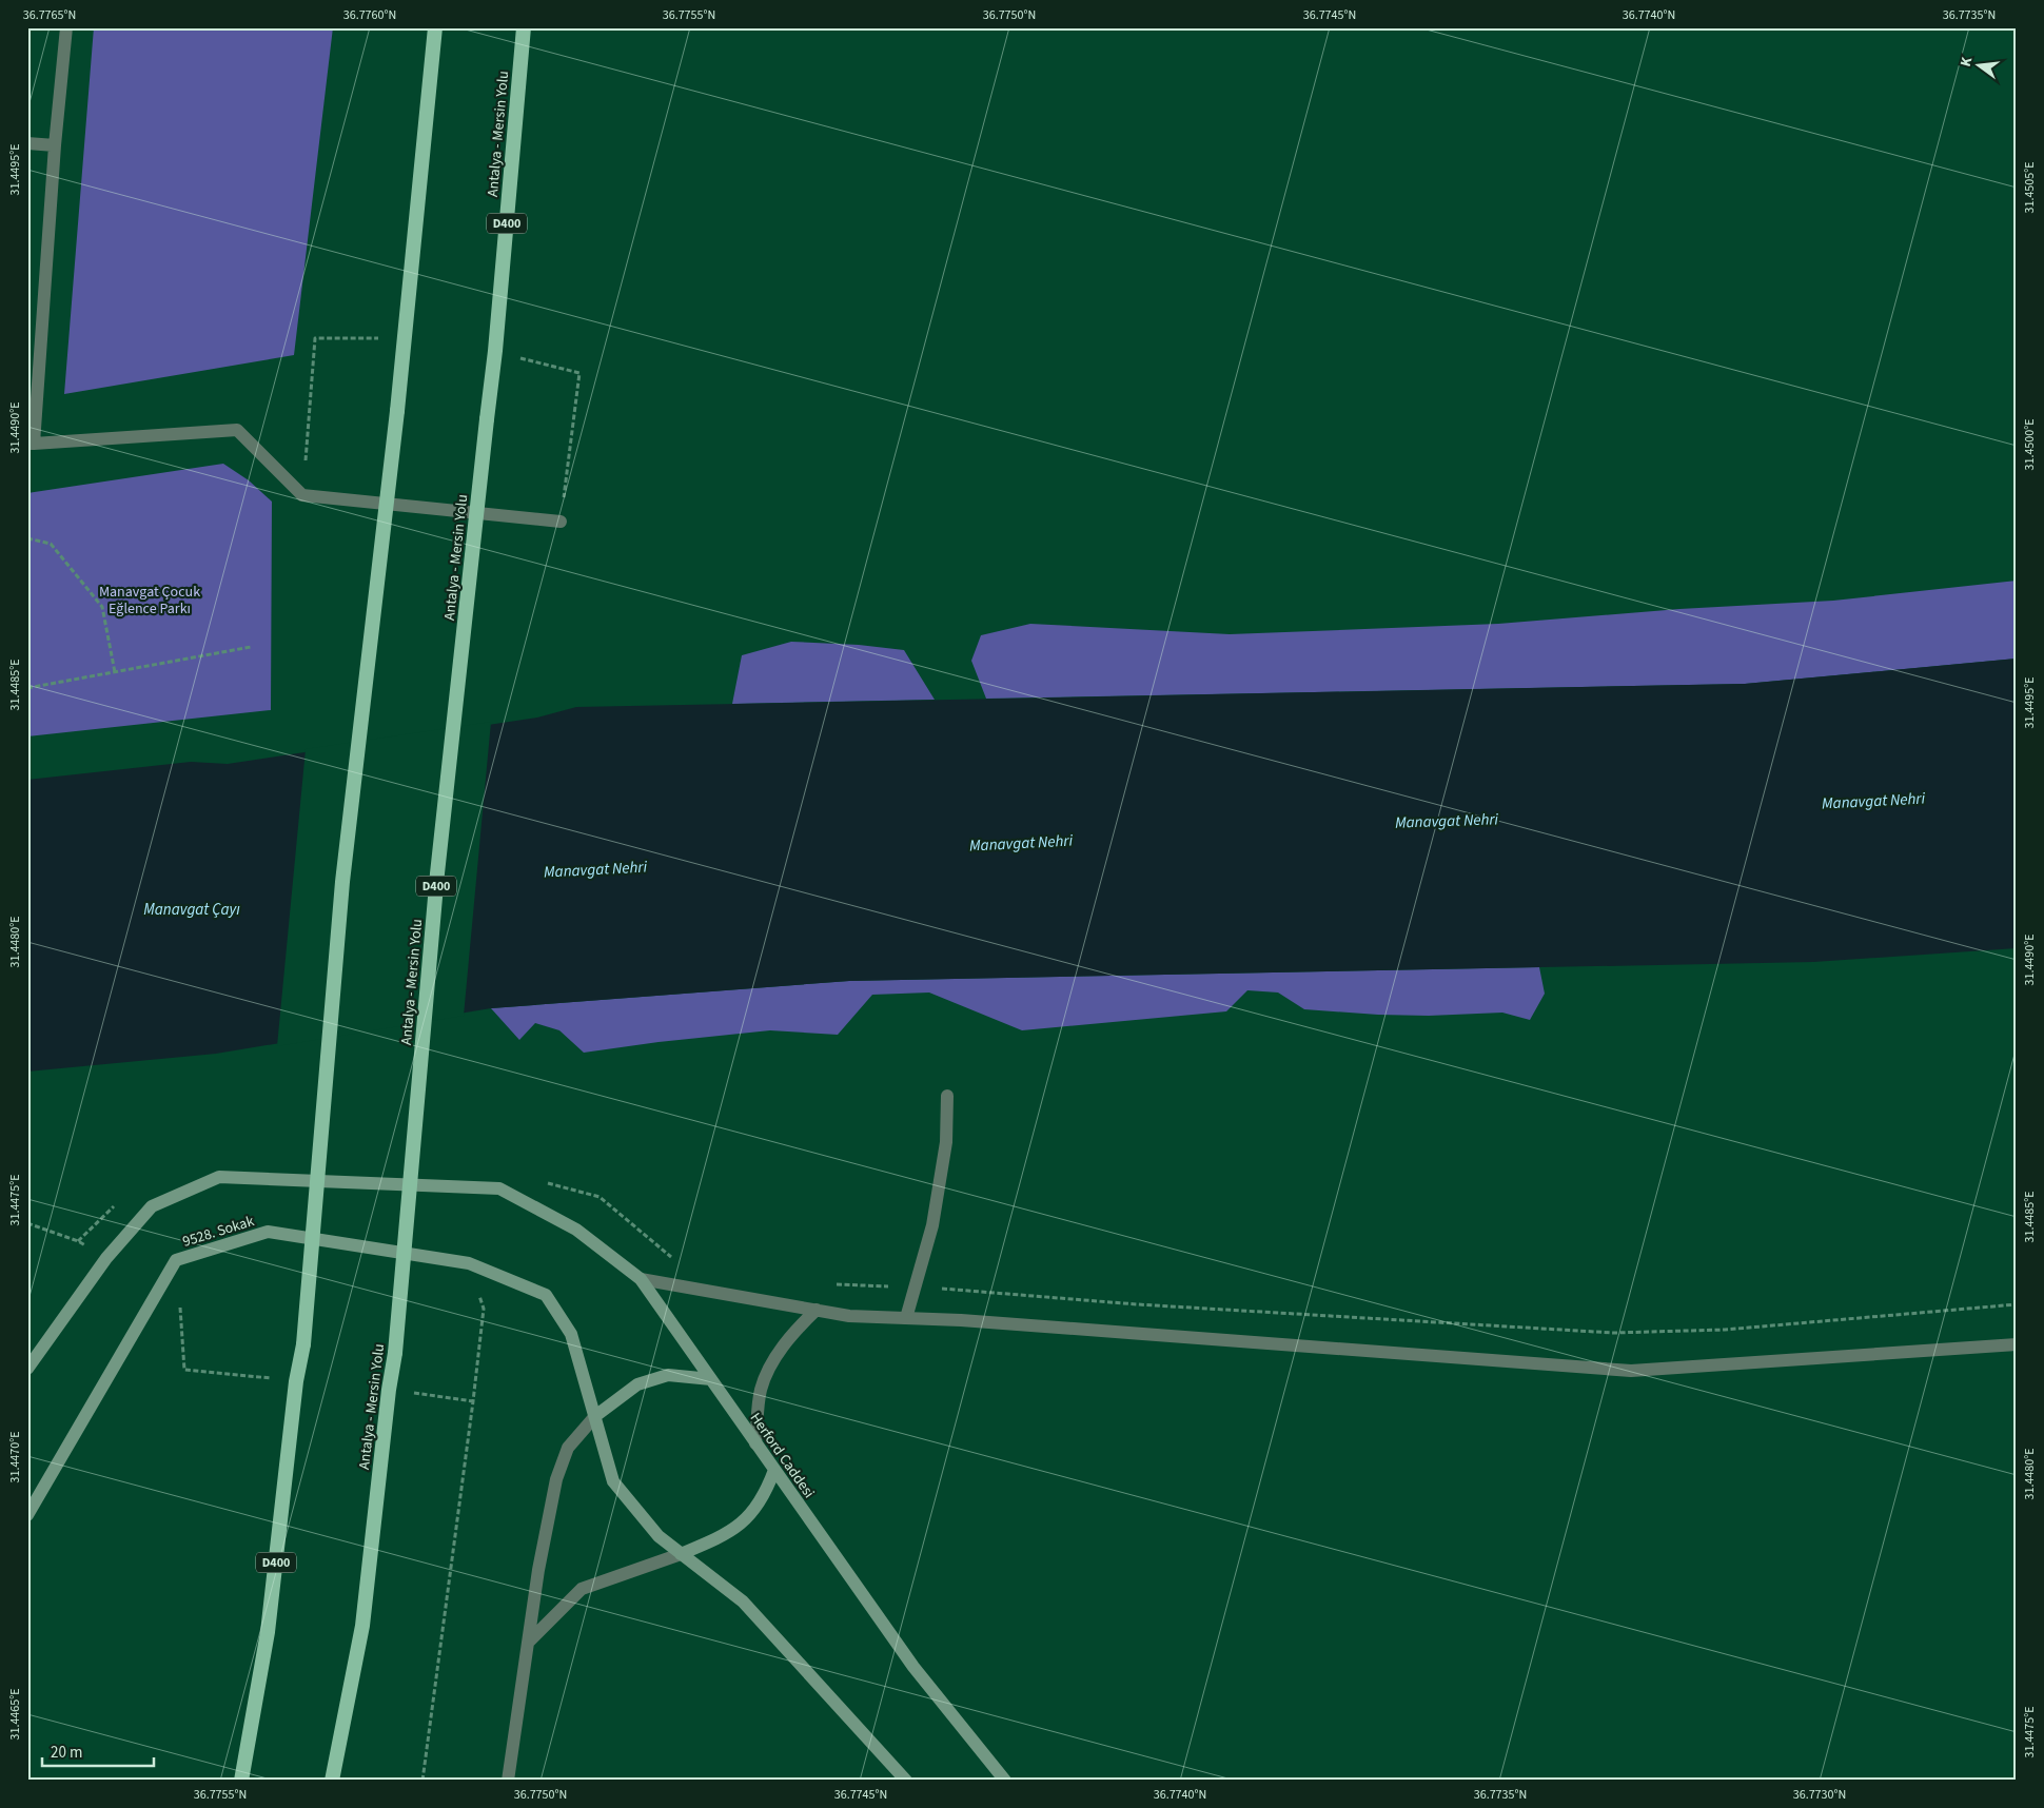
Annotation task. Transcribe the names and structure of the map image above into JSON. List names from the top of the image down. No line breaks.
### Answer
{"streets":{"highway":["Antalya - Mersin Yolu","D400"],"main road":["9528. Sokak","Herford Caddesi"]},"water":["Manavgat Nehri","Manavgat Çayı"],"parks":["Manavgat Çocuk Eğlence Parkı"],"scale_bar":"20 m","north":"left","coordinates":["36.7765°N","36.7760°N","36.7755°N","36.7750°N","36.7745°N","36.7740°N","36.7735°N","31.4495°E","31.4505°E","31.4490°E","31.4500°E","31.4485°E","31.4480°E","31.4475°E","31.4470°E","31.4465°E","36.7730°N"]}
